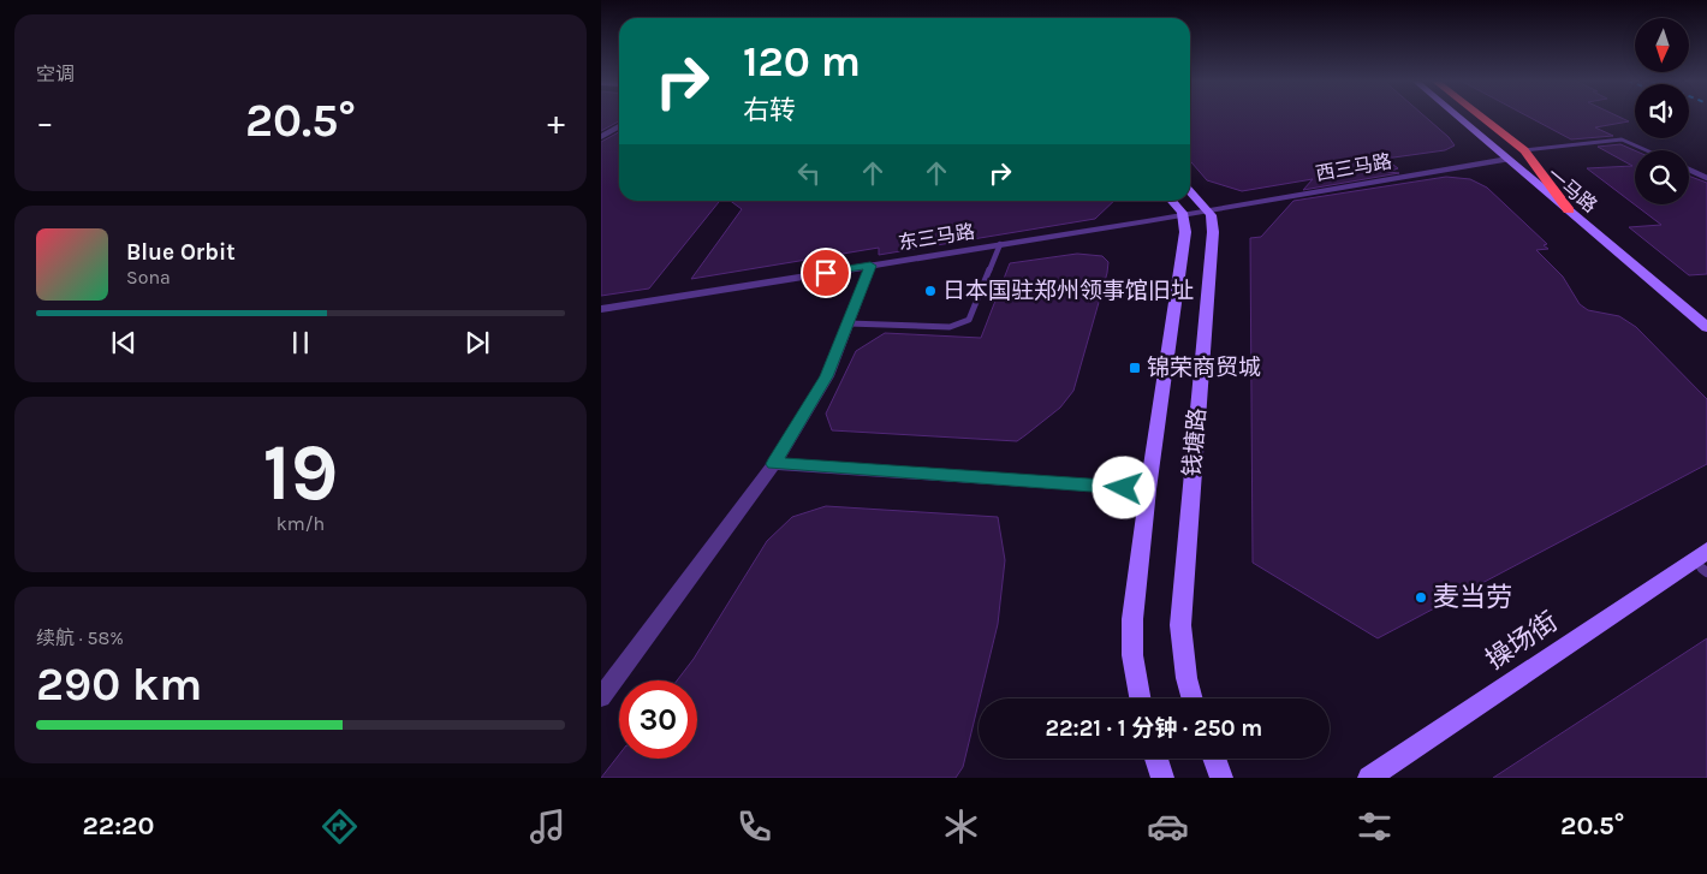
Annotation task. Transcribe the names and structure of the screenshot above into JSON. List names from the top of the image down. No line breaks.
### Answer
{"streets":{"main road":["一马路","钱塘路","操场街"],"street":["西三马路","东三马路"]},"crossings":[["西三马路","一马路"],["西三马路","东三马路"],["西三马路","钱塘路"],["东三马路","钱塘路"]],"places":{"other":["日本国驻郑州领事馆旧址","麦当劳"],"transit":["锦荣商贸城"]},"north":"bottom","page":{"tile":["空调",["19","km/h"],["续航 · 58%","290 km"]],"turn":["120 m","右转"],"heat":["−","20.5°","+"],"song":["Blue Orbit","Sona"],"limit":"30","trip":"22:21 · 1 分钟 · 250 m","tabs":["22:20","20.5°"]}}
